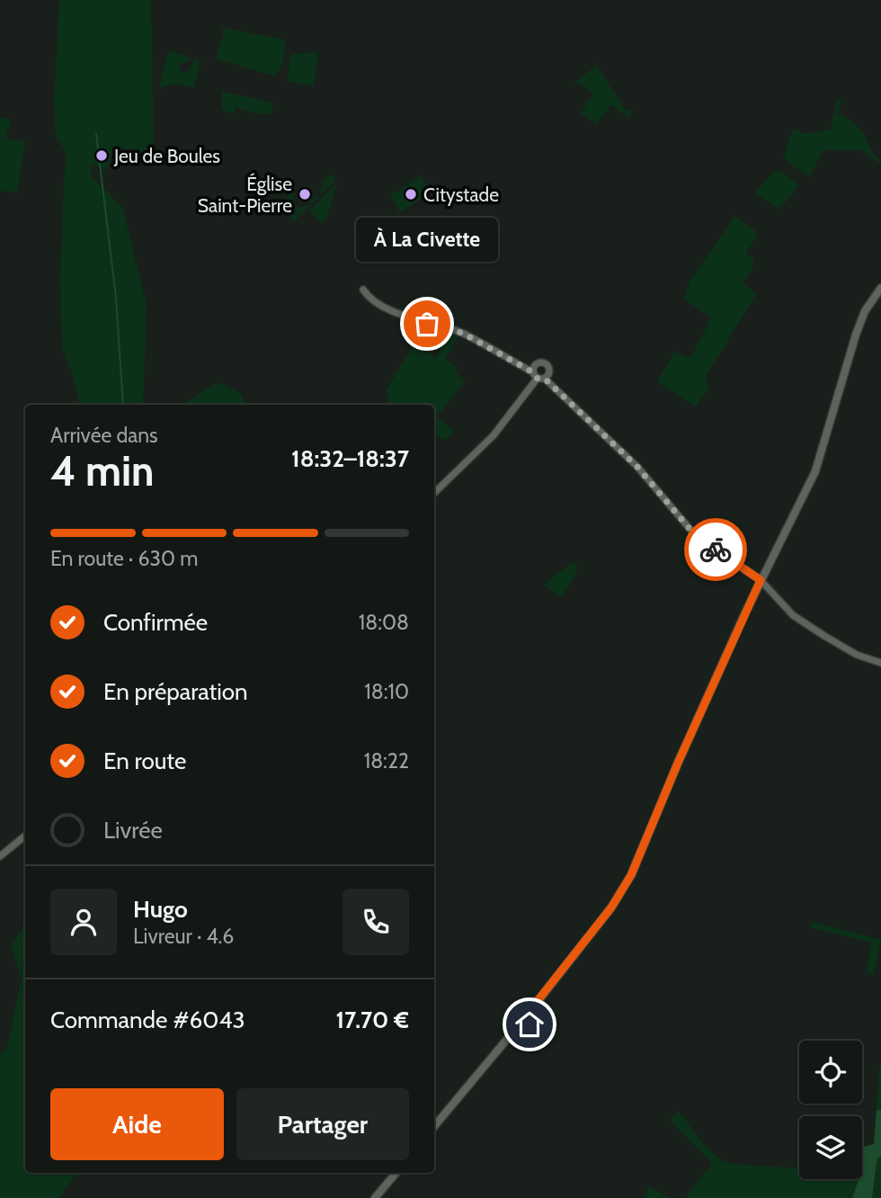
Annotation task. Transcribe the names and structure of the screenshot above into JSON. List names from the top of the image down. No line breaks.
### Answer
{"places":["Jeu de Boules","Église Saint-Pierre","Citystade","À La Civette"],"page":{"bubble":"À La Civette","heading":["4 min","Arrivée dans","18:32–18:37"],"panel":["Hugo","Livreur · 4.6","Commande #6043","17.70 €"],"bar":"En route · 630 m","list":[["Confirmée","18:08"],["En préparation","18:10"],["En route","18:22"],"Livrée"],"buttons":["Aide","Partager"]}}
